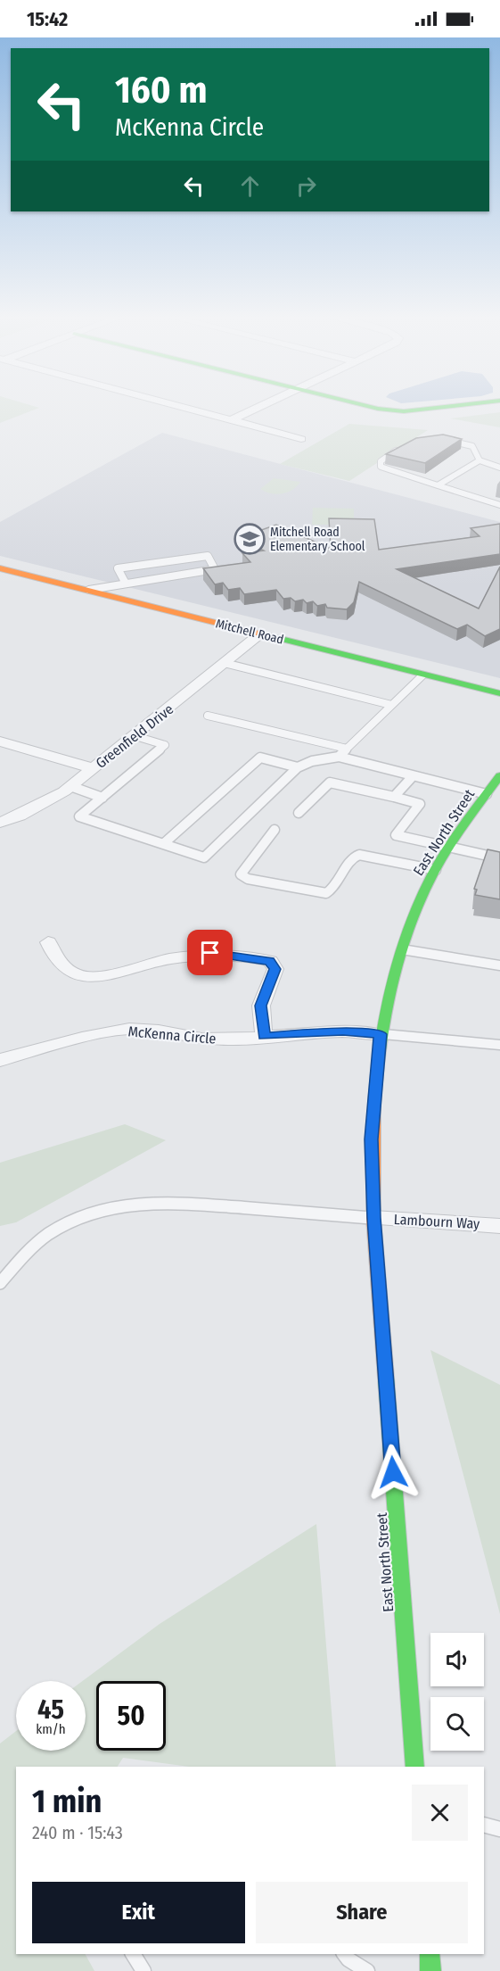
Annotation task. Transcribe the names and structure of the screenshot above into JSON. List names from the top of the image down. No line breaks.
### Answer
{"streets":{"street":["Mitchell Road","Greenfield Drive","East North Street","McKenna Circle","Lambourn Way"]},"crossings":[["Mitchell Road","Greenfield Drive"],["East North Street","McKenna Circle"],["East North Street","Lambourn Way"]],"places":{"school or university":["Mitchell Road Elementary School"]},"page":{"status":"15:42","turn":["160 m","McKenna Circle"],"speed":"45 km/h","limit":"50","heading":["1 min","240 m · 15:43"],"buttons":["Exit","Share"]}}
